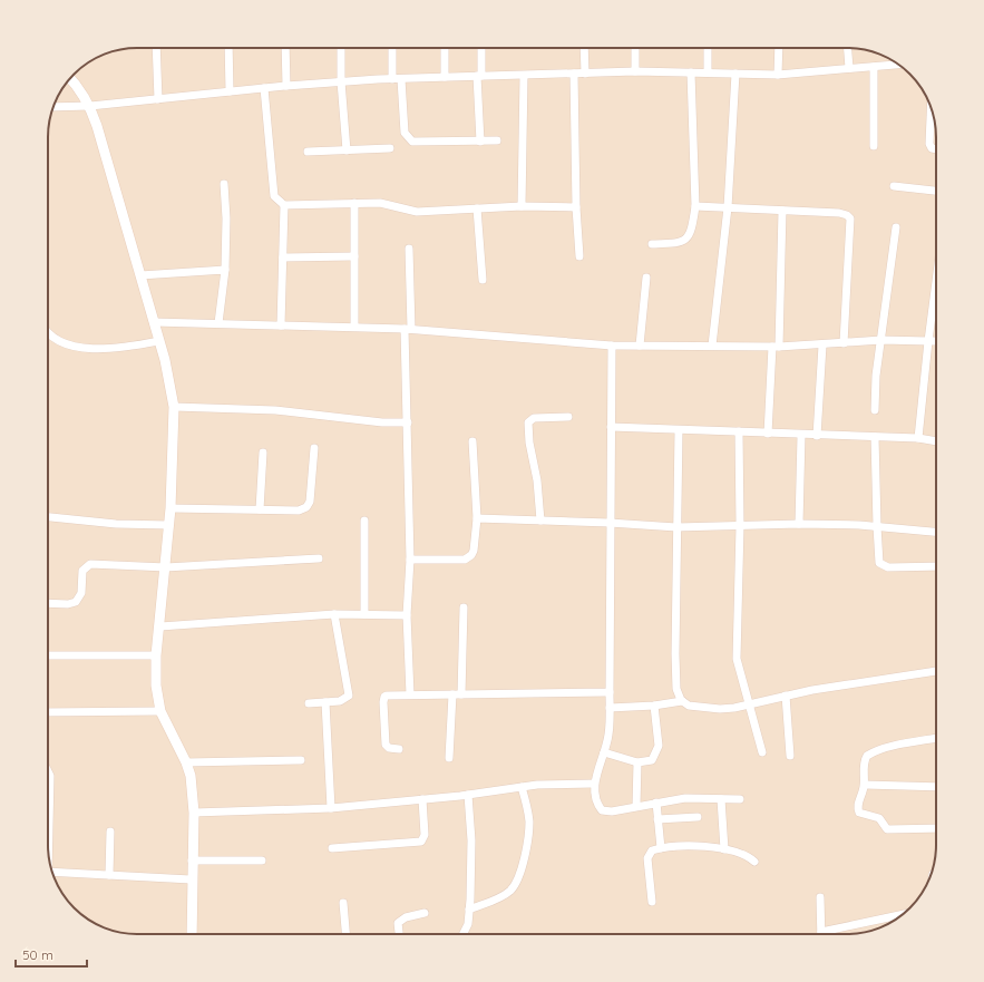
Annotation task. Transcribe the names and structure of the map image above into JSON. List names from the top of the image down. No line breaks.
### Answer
{"scale_bar":"50 m"}
